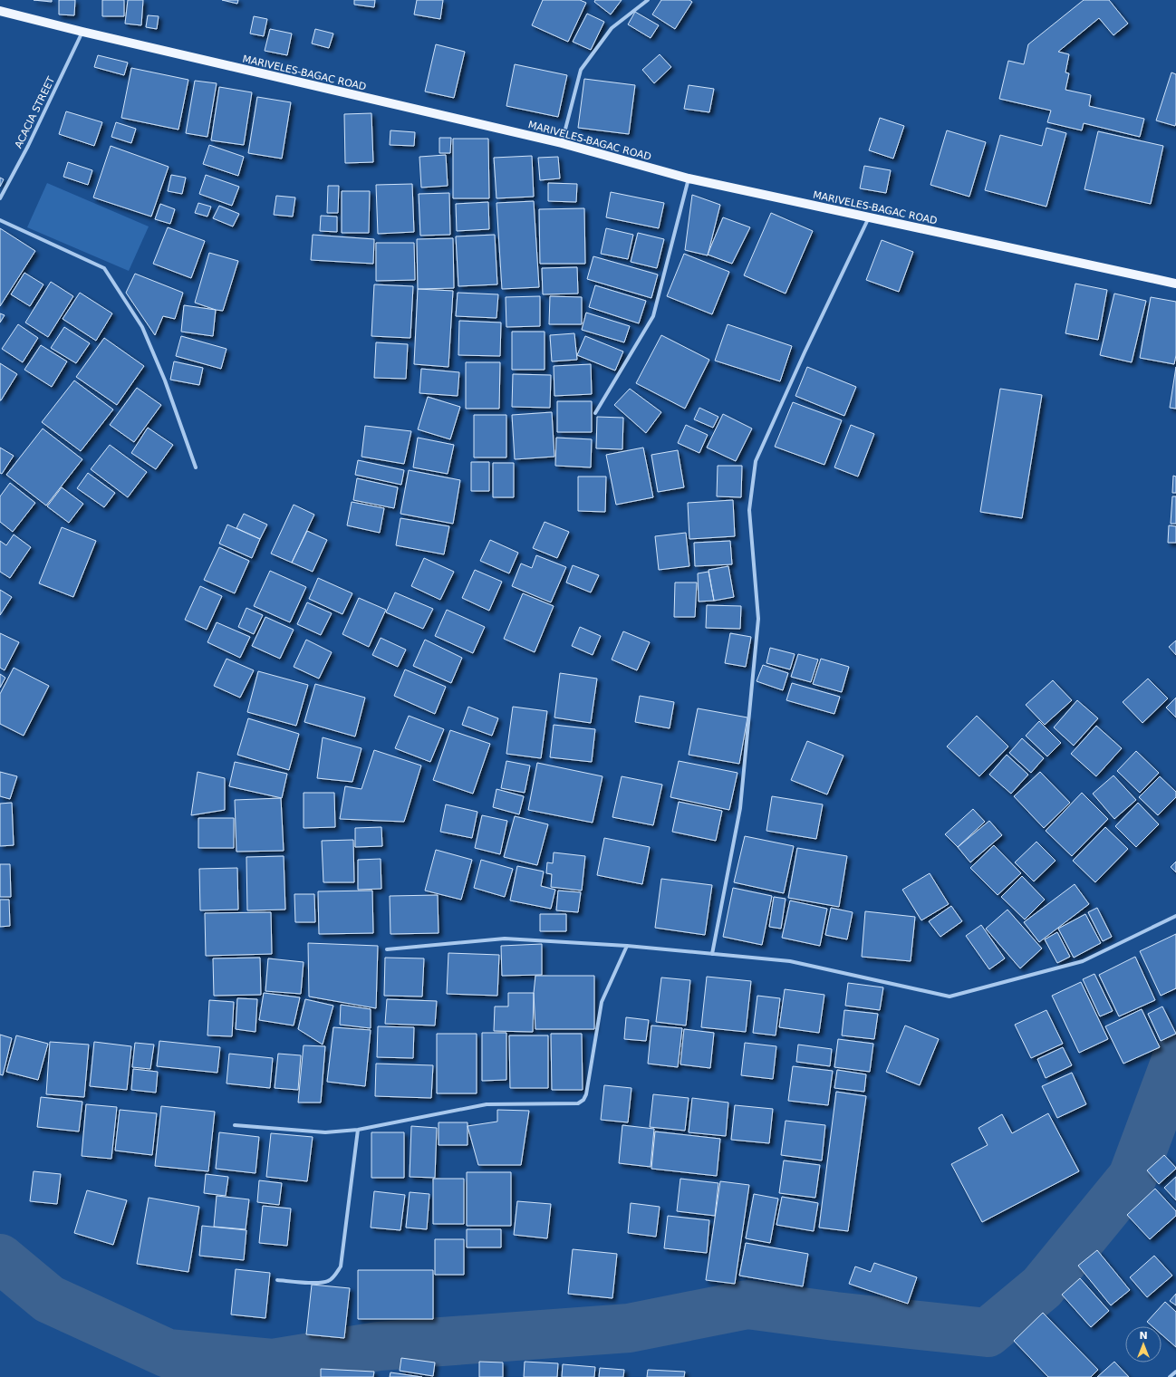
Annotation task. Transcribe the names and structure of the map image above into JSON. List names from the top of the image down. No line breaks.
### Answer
{"streets":{"main road":["MARIVELES-BAGAC ROAD"],"street":["ACACIA STREET"]},"crossings":[["MARIVELES-BAGAC ROAD","ACACIA STREET"]],"north":"top"}
